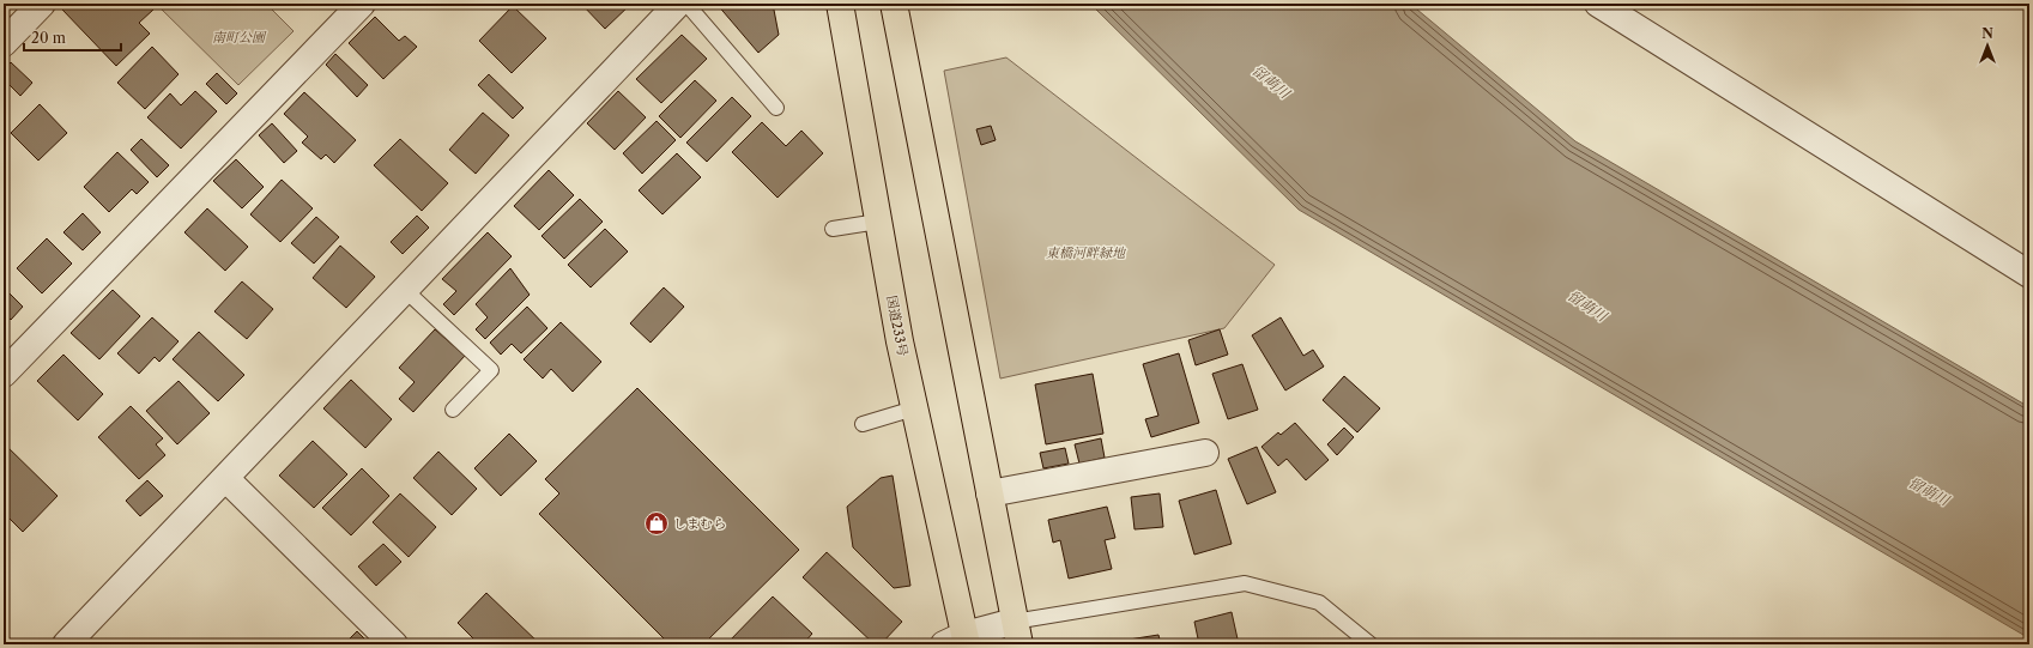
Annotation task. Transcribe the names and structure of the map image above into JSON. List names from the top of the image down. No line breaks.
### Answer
{"streets":{"highway":["国道233号"]},"water":["留萌川"],"parks":["南町公園","東橋河畔緑地"],"places":{"shop":["しまむら"]},"scale_bar":"20 m","north":"top"}
